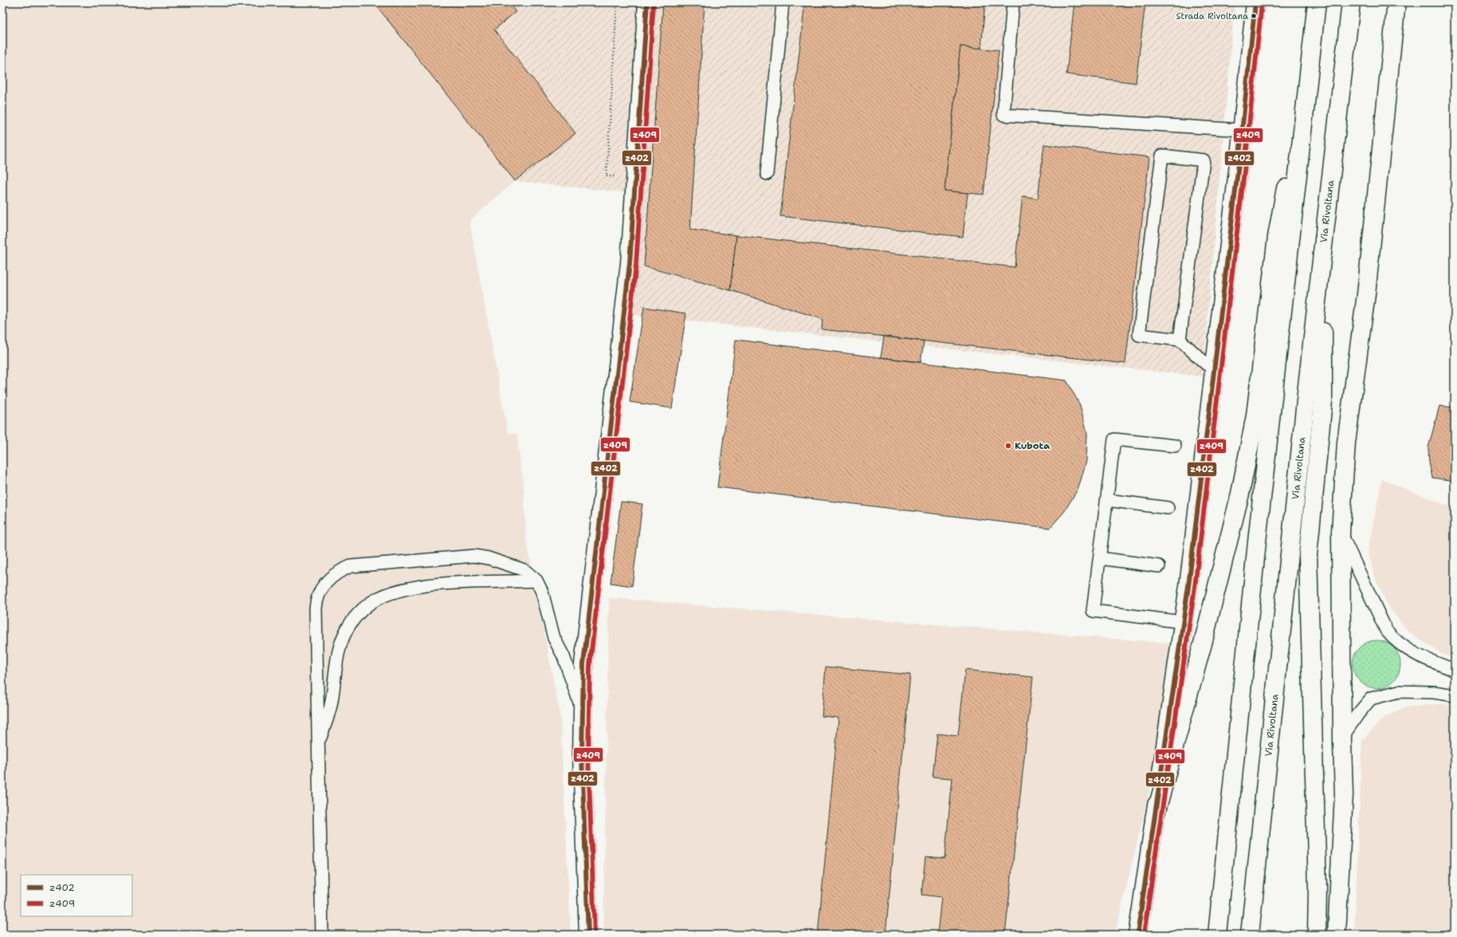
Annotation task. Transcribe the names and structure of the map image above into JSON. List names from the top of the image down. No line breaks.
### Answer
{"streets":{"main road":["Via Rivoltana"]},"places":["Strada Rivoltana","Kubota"],"lines":["transit line z402","transit line z409"],"legend":["z402","z409"]}
